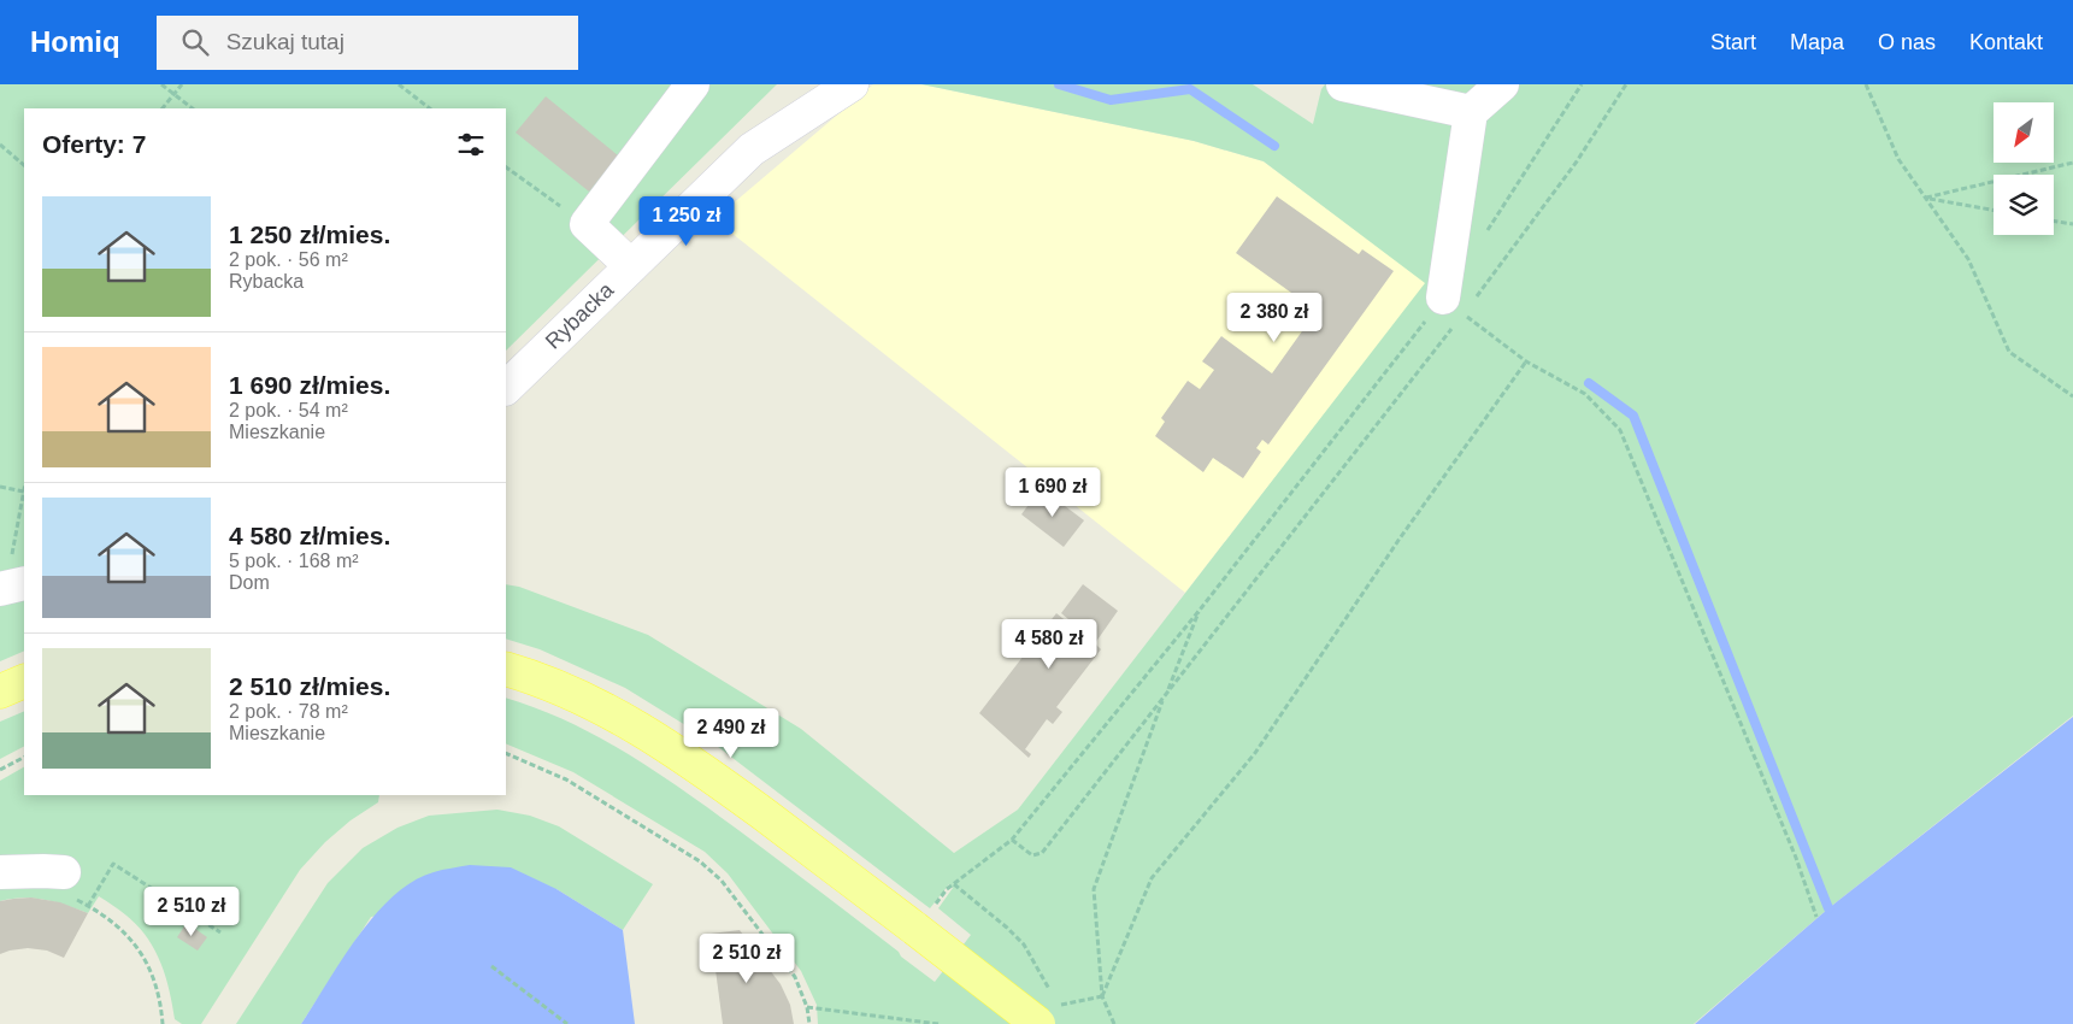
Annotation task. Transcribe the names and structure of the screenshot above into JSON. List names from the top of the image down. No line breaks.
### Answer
{"streets":{"street":["Rybacka"]},"north":"bottom left","page":{"header":"Homiq","search":"Szukaj tutaj","nav":["Start","Mapa","O nas","Kontakt"],"heading":"Oferty: 7","list":[{"name":"1 250 zł/mies.","note":"2 pok. · 56 m² · Rybacka"},{"name":"1 690 zł/mies.","note":"2 pok. · 54 m² · Mieszkanie"},{"name":"4 580 zł/mies.","note":"5 pok. · 168 m² · Dom"},{"name":"2 510 zł/mies.","note":"2 pok. · 78 m² · Mieszkanie"}],"price":["1 250 zł","2 380 zł","1 690 zł","4 580 zł","2 490 zł","2 510 zł","2 510 zł"]}}
